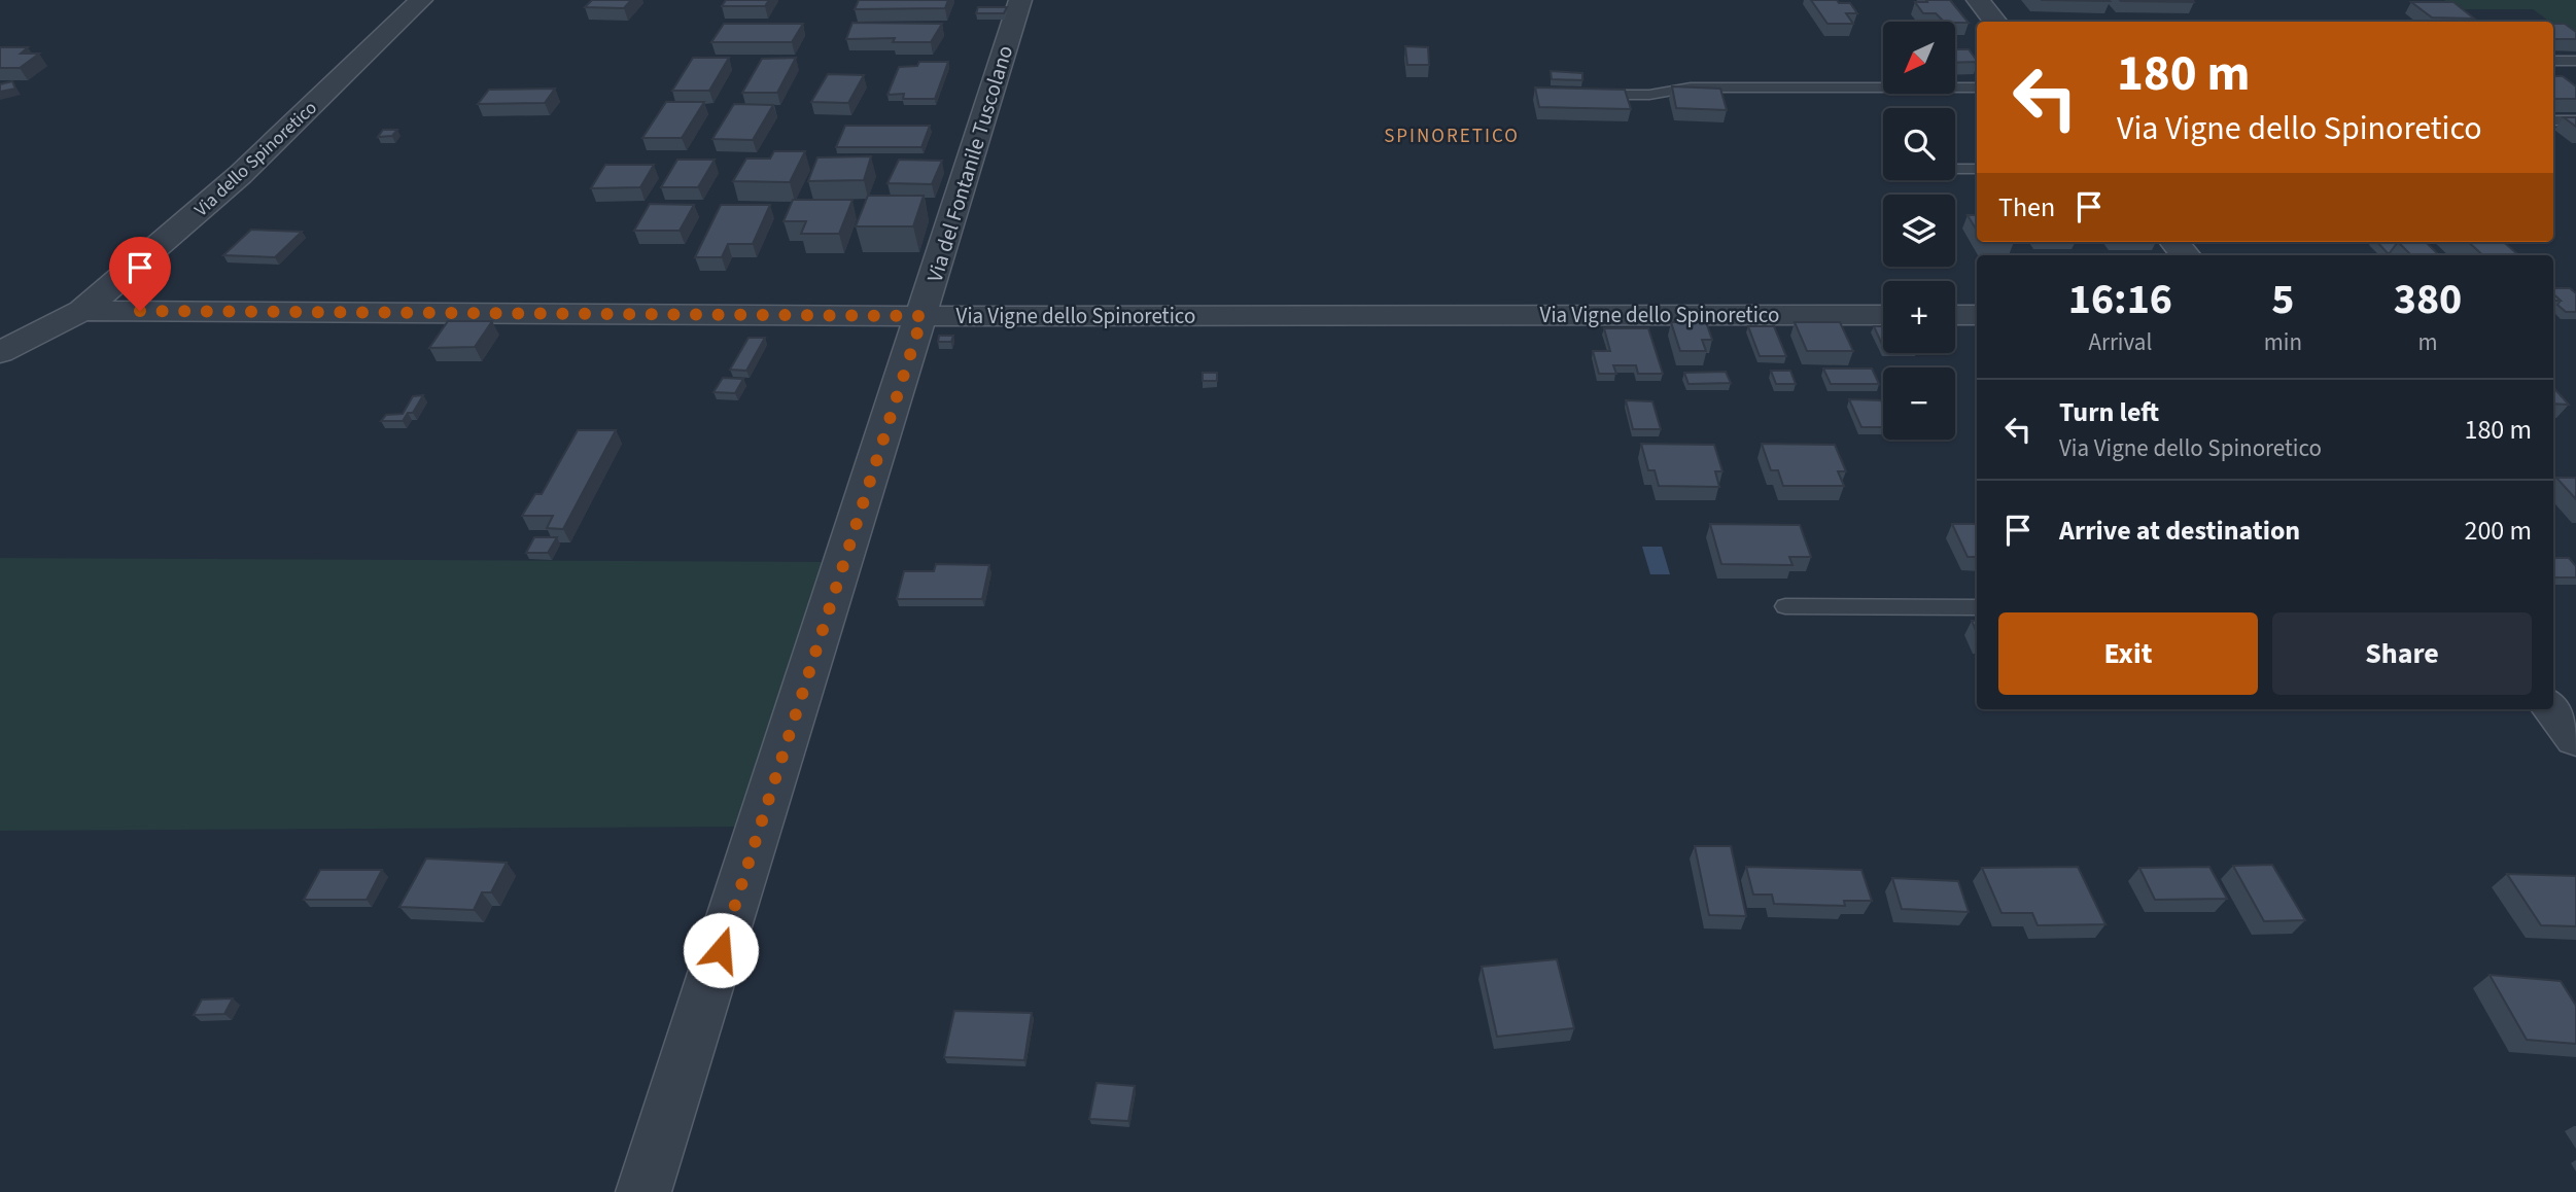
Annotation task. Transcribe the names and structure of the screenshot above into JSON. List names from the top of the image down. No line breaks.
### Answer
{"streets":{"street":["Via dello Spinoretico","Via del Fontanile Tuscolano","Via Vigne dello Spinoretico"]},"crossings":[["Via dello Spinoretico","Via Vigne dello Spinoretico"],["Via del Fontanile Tuscolano","Via Vigne dello Spinoretico"]],"districts":["SPINORETICO"],"north":"bottom left","page":{"map_buttons":["+","−"],"turn":["180 m","Via Vigne dello Spinoretico"],"then":"Then","eta":["16:16","Arrival","5","min","380","m"],"list":[{"name":"Turn left","note":"Via Vigne dello Spinoretico","value":"180 m"},{"name":"Arrive at destination","value":"200 m"}],"buttons":["Exit","Share"]}}
